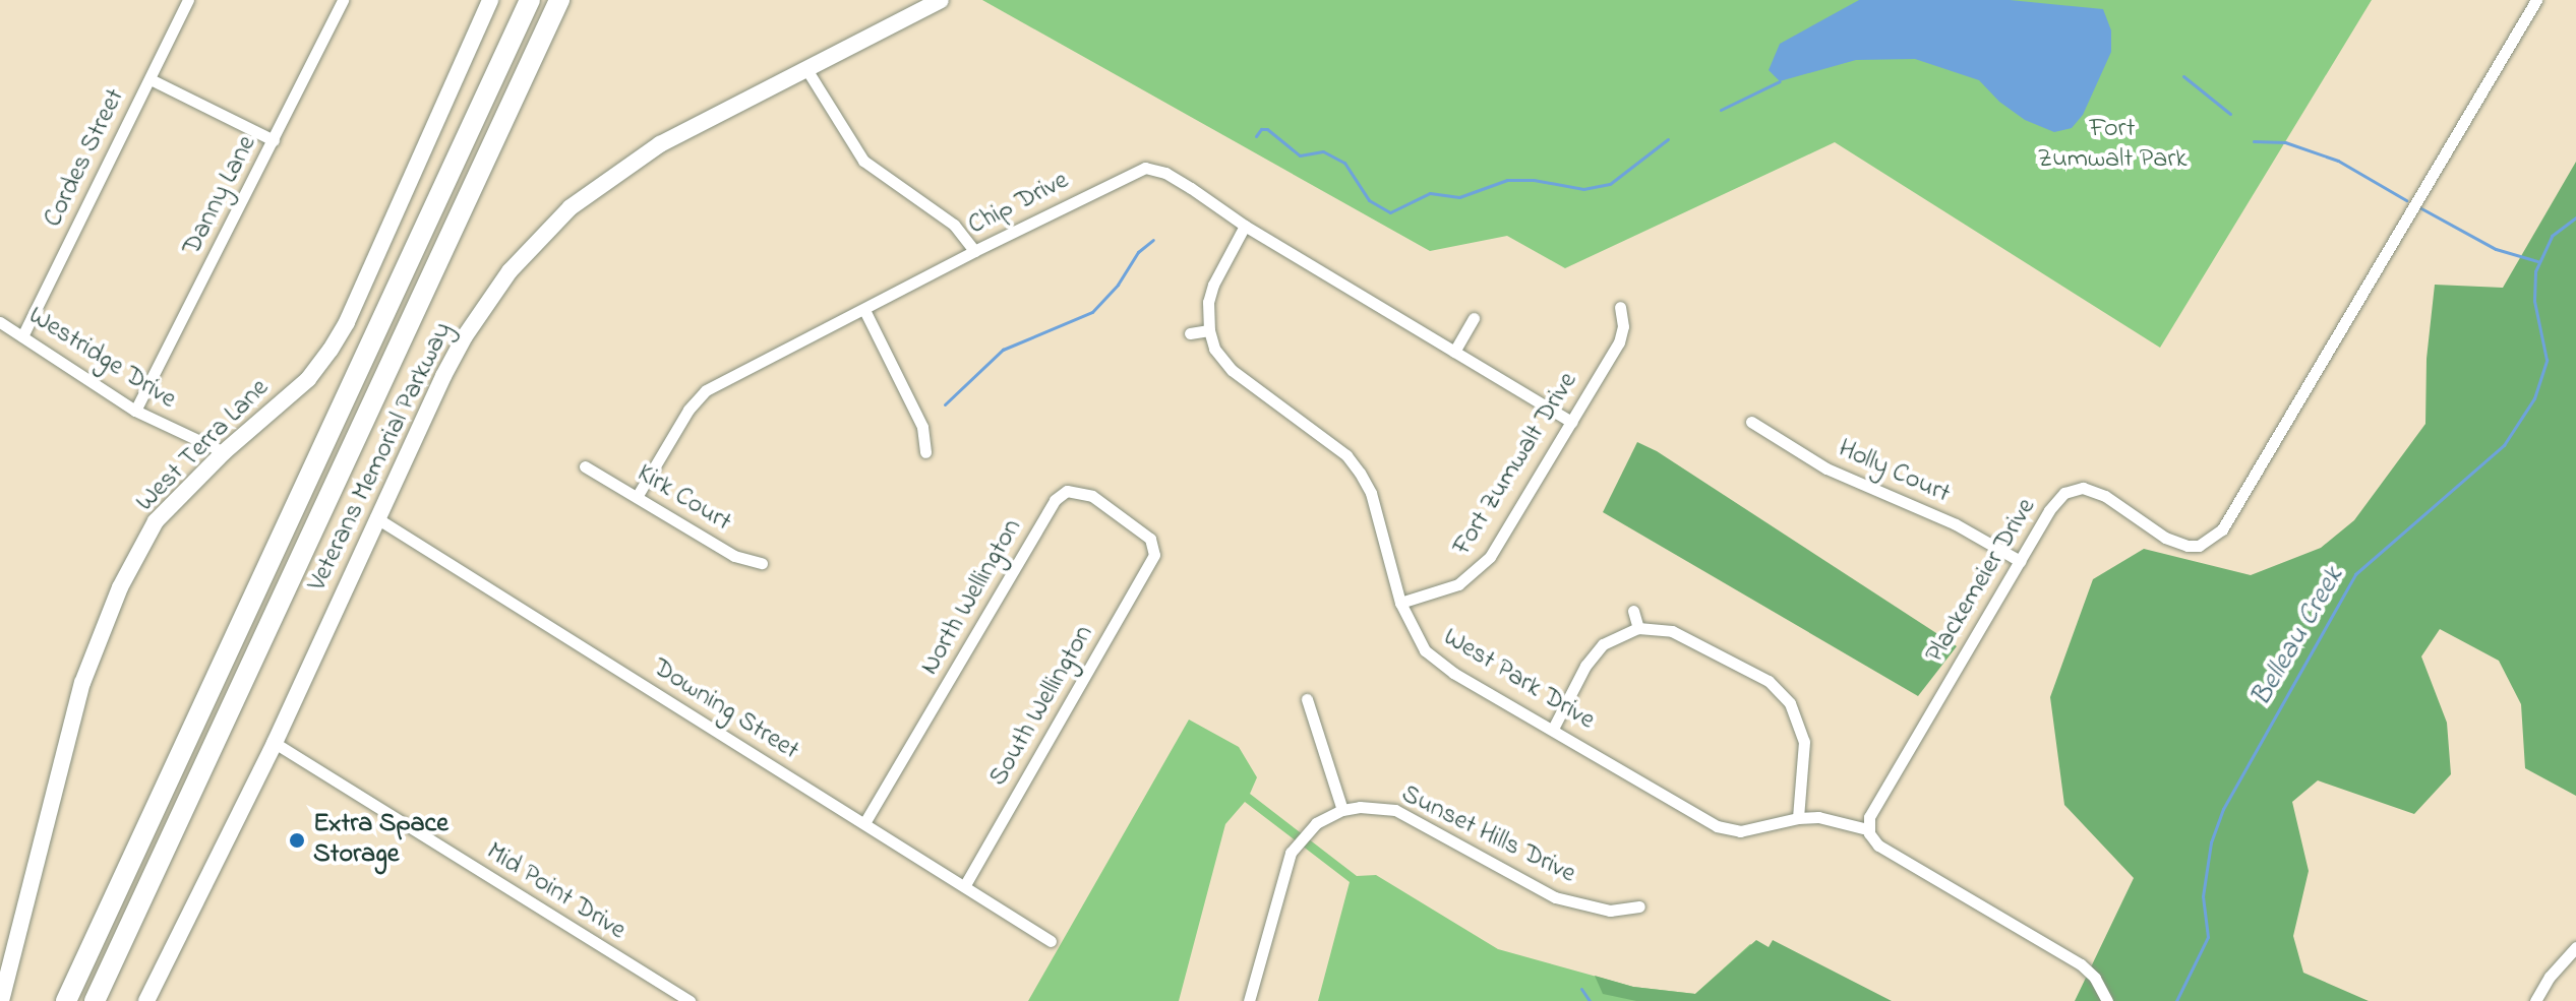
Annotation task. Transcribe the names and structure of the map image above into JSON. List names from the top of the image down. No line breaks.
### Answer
{"streets":{"street":["Cordes Street","Danny Lane","Chip Drive","Westridge Drive","West Terra Lane","Veterans Memorial Parkway","Fort Zumwalt Drive","Holly Court","Kirk Court","Plackemeier Drive","North Wellington","West Park Drive","South Wellington","Downing Street","Sunset Hills Drive","Mid Point Drive"]},"crossings":[["Cordes Street","Westridge Drive"],["Danny Lane","Westridge Drive"],["Chip Drive","Fort Zumwalt Drive"],["Chip Drive","Kirk Court"],["Westridge Drive","West Terra Lane"],["Veterans Memorial Parkway","Downing Street"],["Veterans Memorial Parkway","Mid Point Drive"],["Fort Zumwalt Drive","West Park Drive"],["Holly Court","Plackemeier Drive"],["Plackemeier Drive","West Park Drive"],["North Wellington","South Wellington"],["North Wellington","Downing Street"],["South Wellington","Downing Street"]],"water":["Belleau Creek"],"parks":["Fort Zumwalt Park"],"places":["Extra Space Storage"]}
